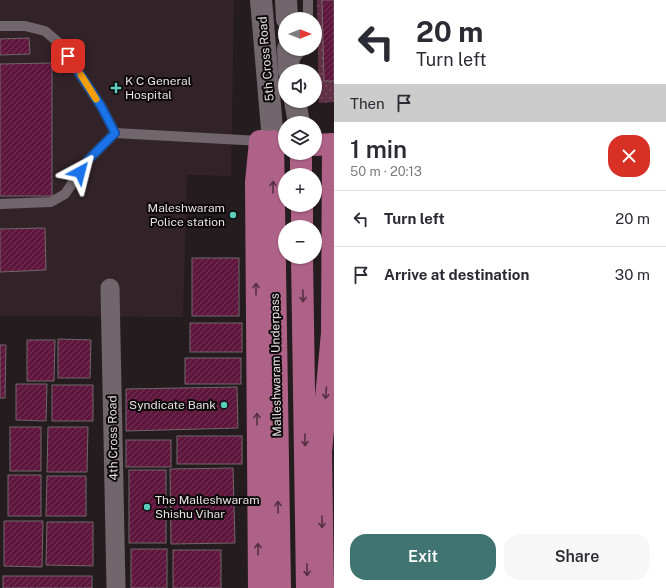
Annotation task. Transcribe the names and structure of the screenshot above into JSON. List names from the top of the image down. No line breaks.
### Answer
{"streets":{"main road":["5th Cross Road","Malleshwaram Underpass"],"street":["4th Cross Road"]},"crossings":[["5th Cross Road","Malleshwaram Underpass"]],"places":{"health":["K C General Hospital"],"other":["Maleshwaram Police station","Syndicate Bank","The Malleshwaram Shishu Vihar"]},"north":"right","page":{"turn":["20 m","Turn left"],"map_buttons":["+","−"],"then":"Then","heading":["1 min","50 m · 20:13"],"list":[{"name":"Turn left","value":"20 m"},{"name":"Arrive at destination","value":"30 m"}],"buttons":["Exit","Share"]}}
